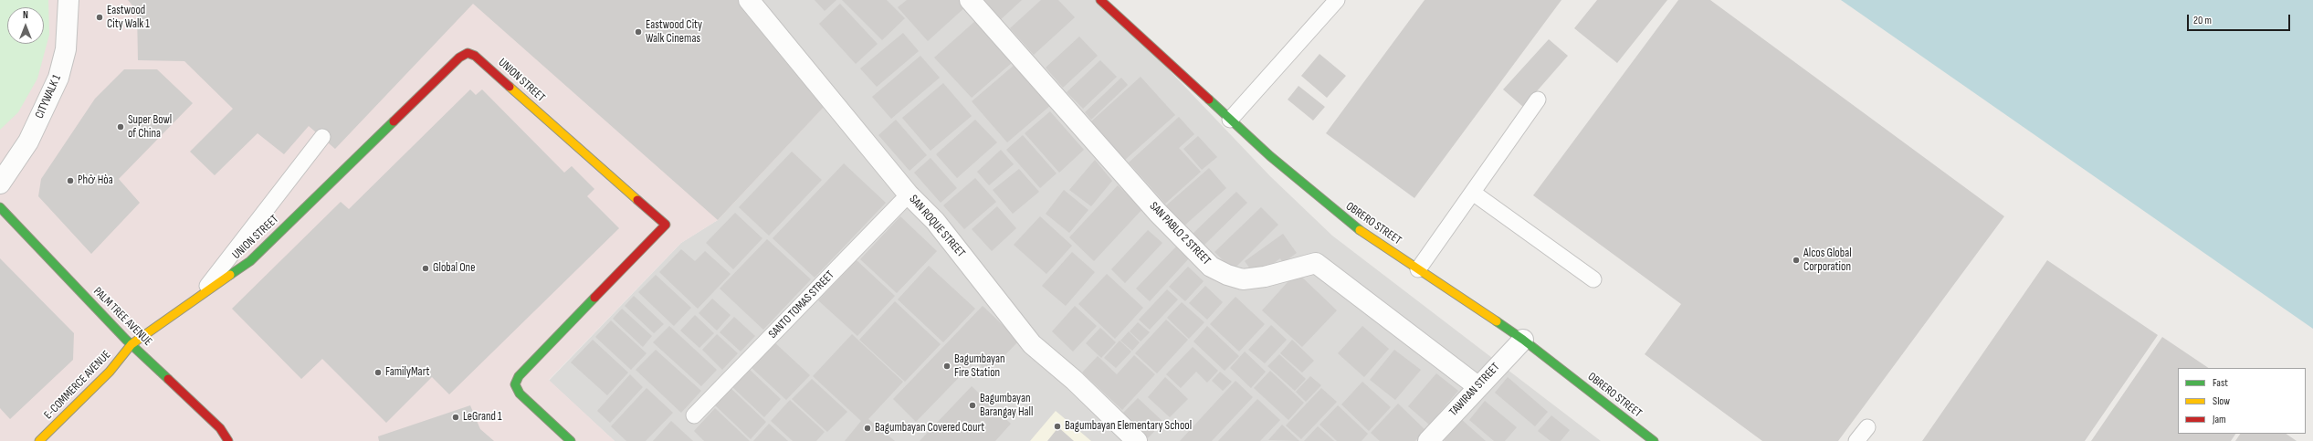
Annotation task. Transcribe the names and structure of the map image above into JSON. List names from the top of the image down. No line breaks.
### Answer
{"streets":{"street":["UNION STREET","CITYWALK 1","OBRERO STREET","SAN ROQUE STREET","SAN PABLO 2 STREET","PALM TREE AVENUE","E-COMMERCE AVENUE","TAWIRAN STREET"],"lane":["SANTO TOMAS STREET"]},"crossings":[["UNION STREET","PALM TREE AVENUE"],["UNION STREET","E-COMMERCE AVENUE"],["OBRERO STREET","TAWIRAN STREET"],["SAN ROQUE STREET","SANTO TOMAS STREET"],["SAN PABLO 2 STREET","TAWIRAN STREET"],["PALM TREE AVENUE","E-COMMERCE AVENUE"]],"places":["Eastwood City Walk 1","Eastwood City Walk Cinemas","Super Bowl of China","Phở Hòa","Alcos Global Corporation","Global One","Bagumbayan Fire Station","FamilyMart","Bagumbayan Barangay Hall","LeGrand 1","Bagumbayan Elementary School","Bagumbayan Covered Court"],"legend":["Fast","Slow","Jam"],"scale_bar":"20 m","north":"top"}
